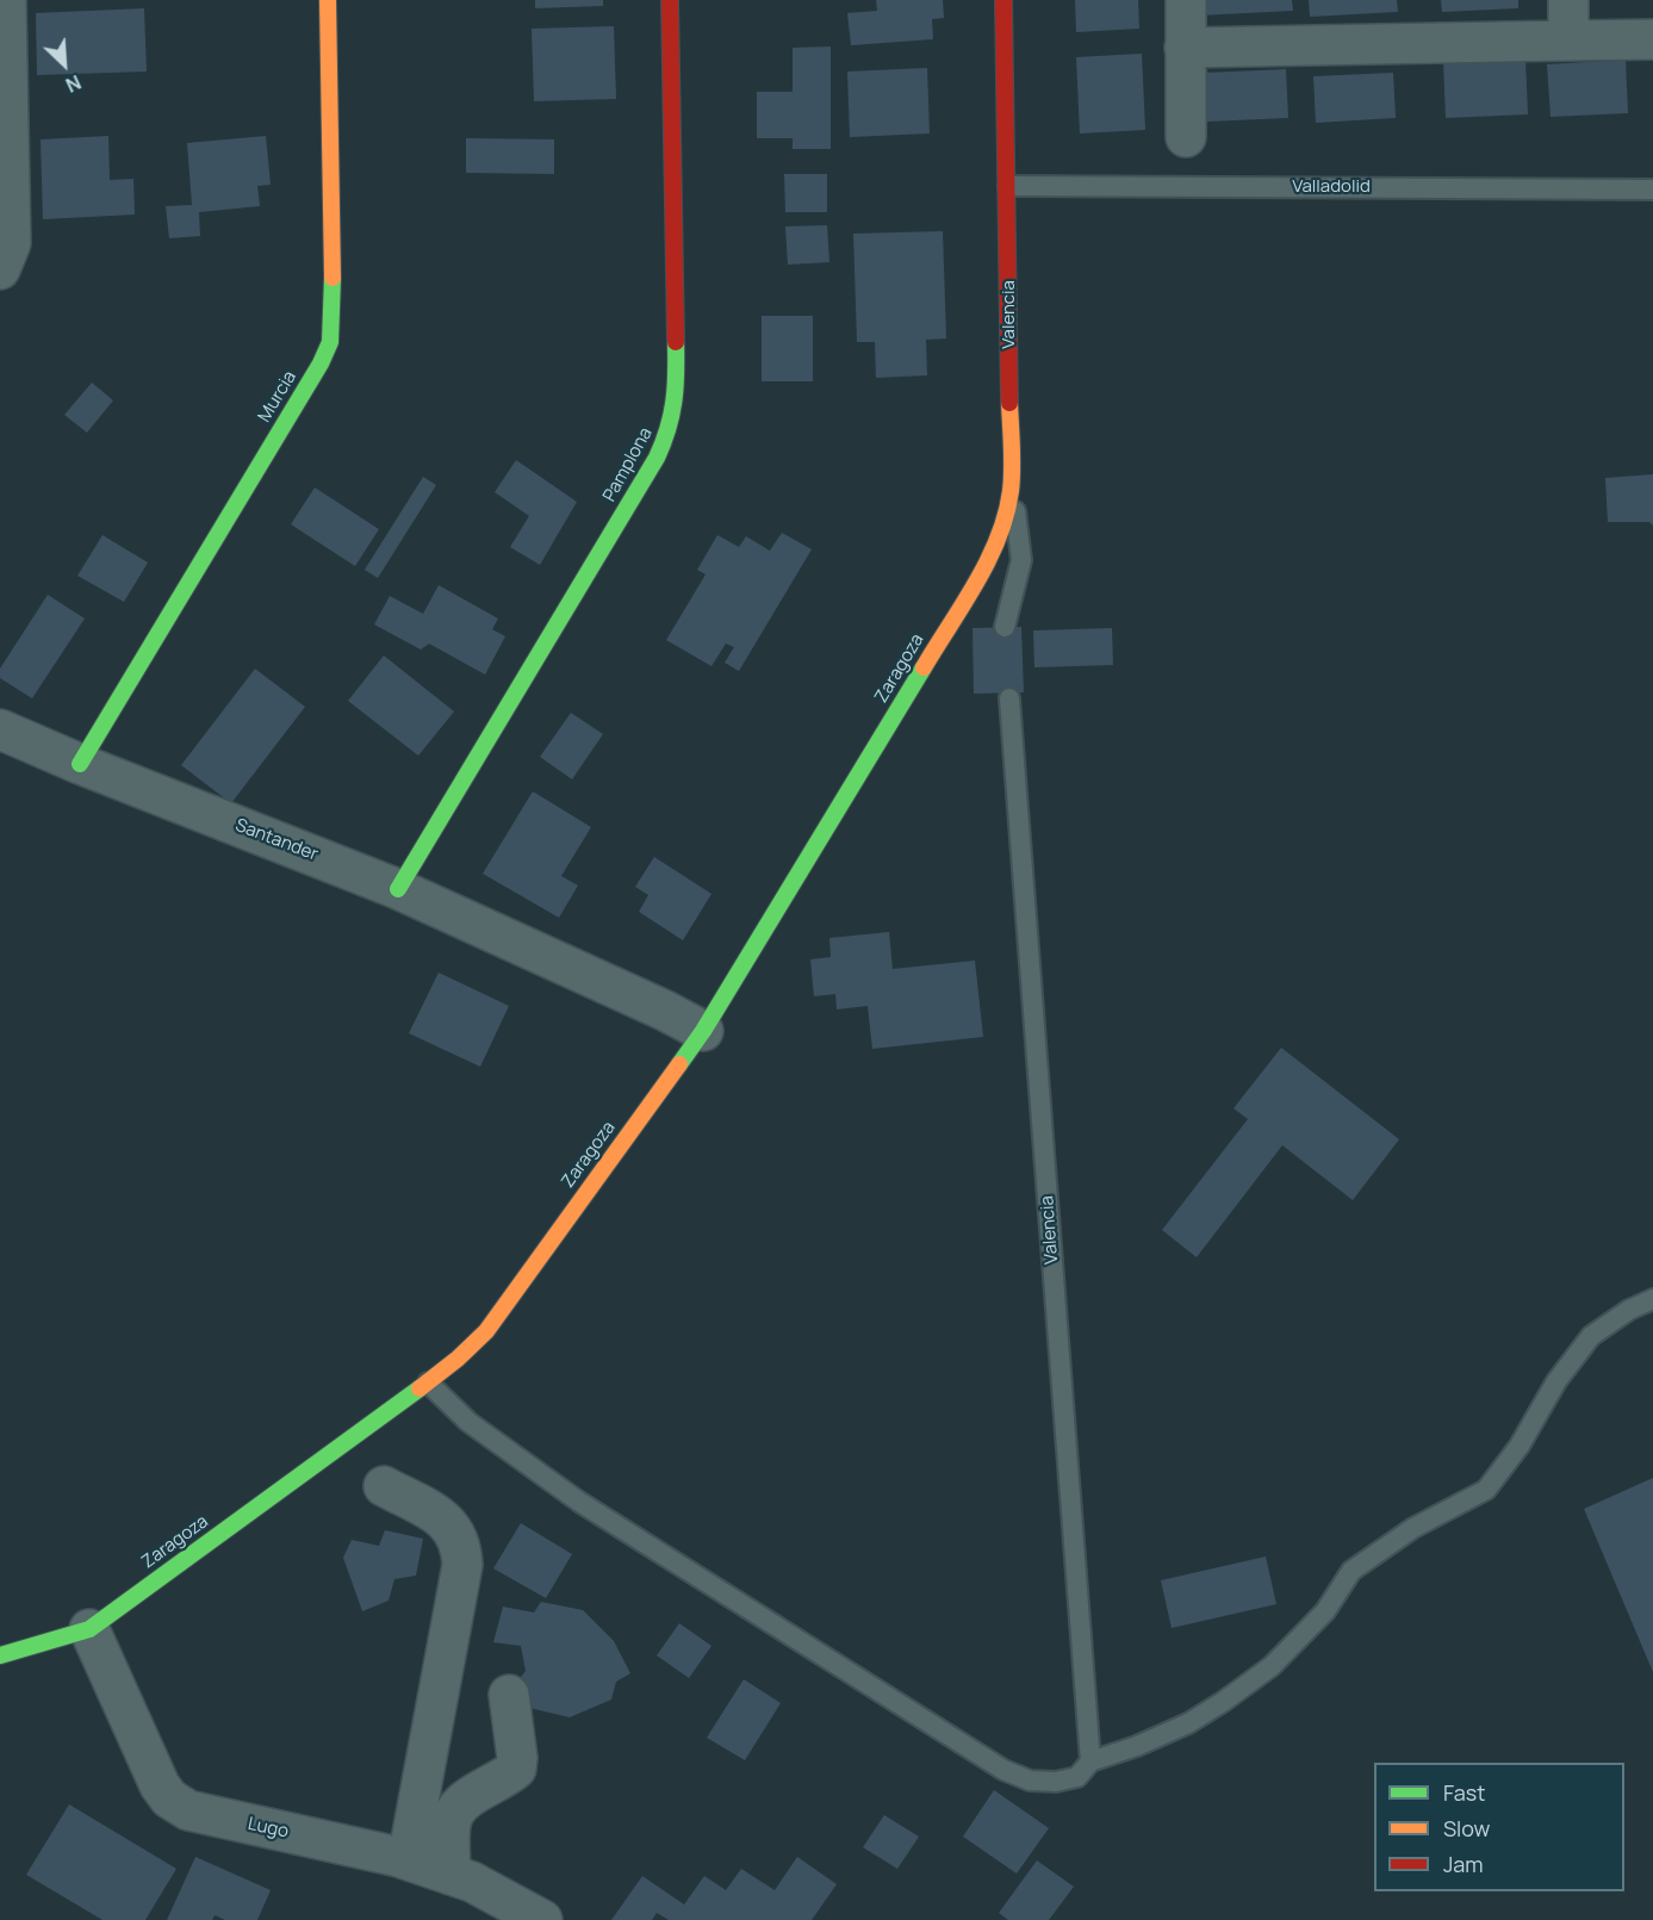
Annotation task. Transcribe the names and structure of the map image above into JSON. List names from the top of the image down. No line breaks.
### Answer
{"streets":{"street":["Valencia","Murcia","Pamplona","Zaragoza","Santander","Lugo"],"lane":["Valladolid"]},"crossings":[["Valladolid","Valencia"],["Valencia","Zaragoza"],["Murcia","Santander"],["Pamplona","Santander"],["Zaragoza","Santander"],["Zaragoza","Lugo"]],"legend":["Fast","Slow","Jam"],"north":"bottom right"}
